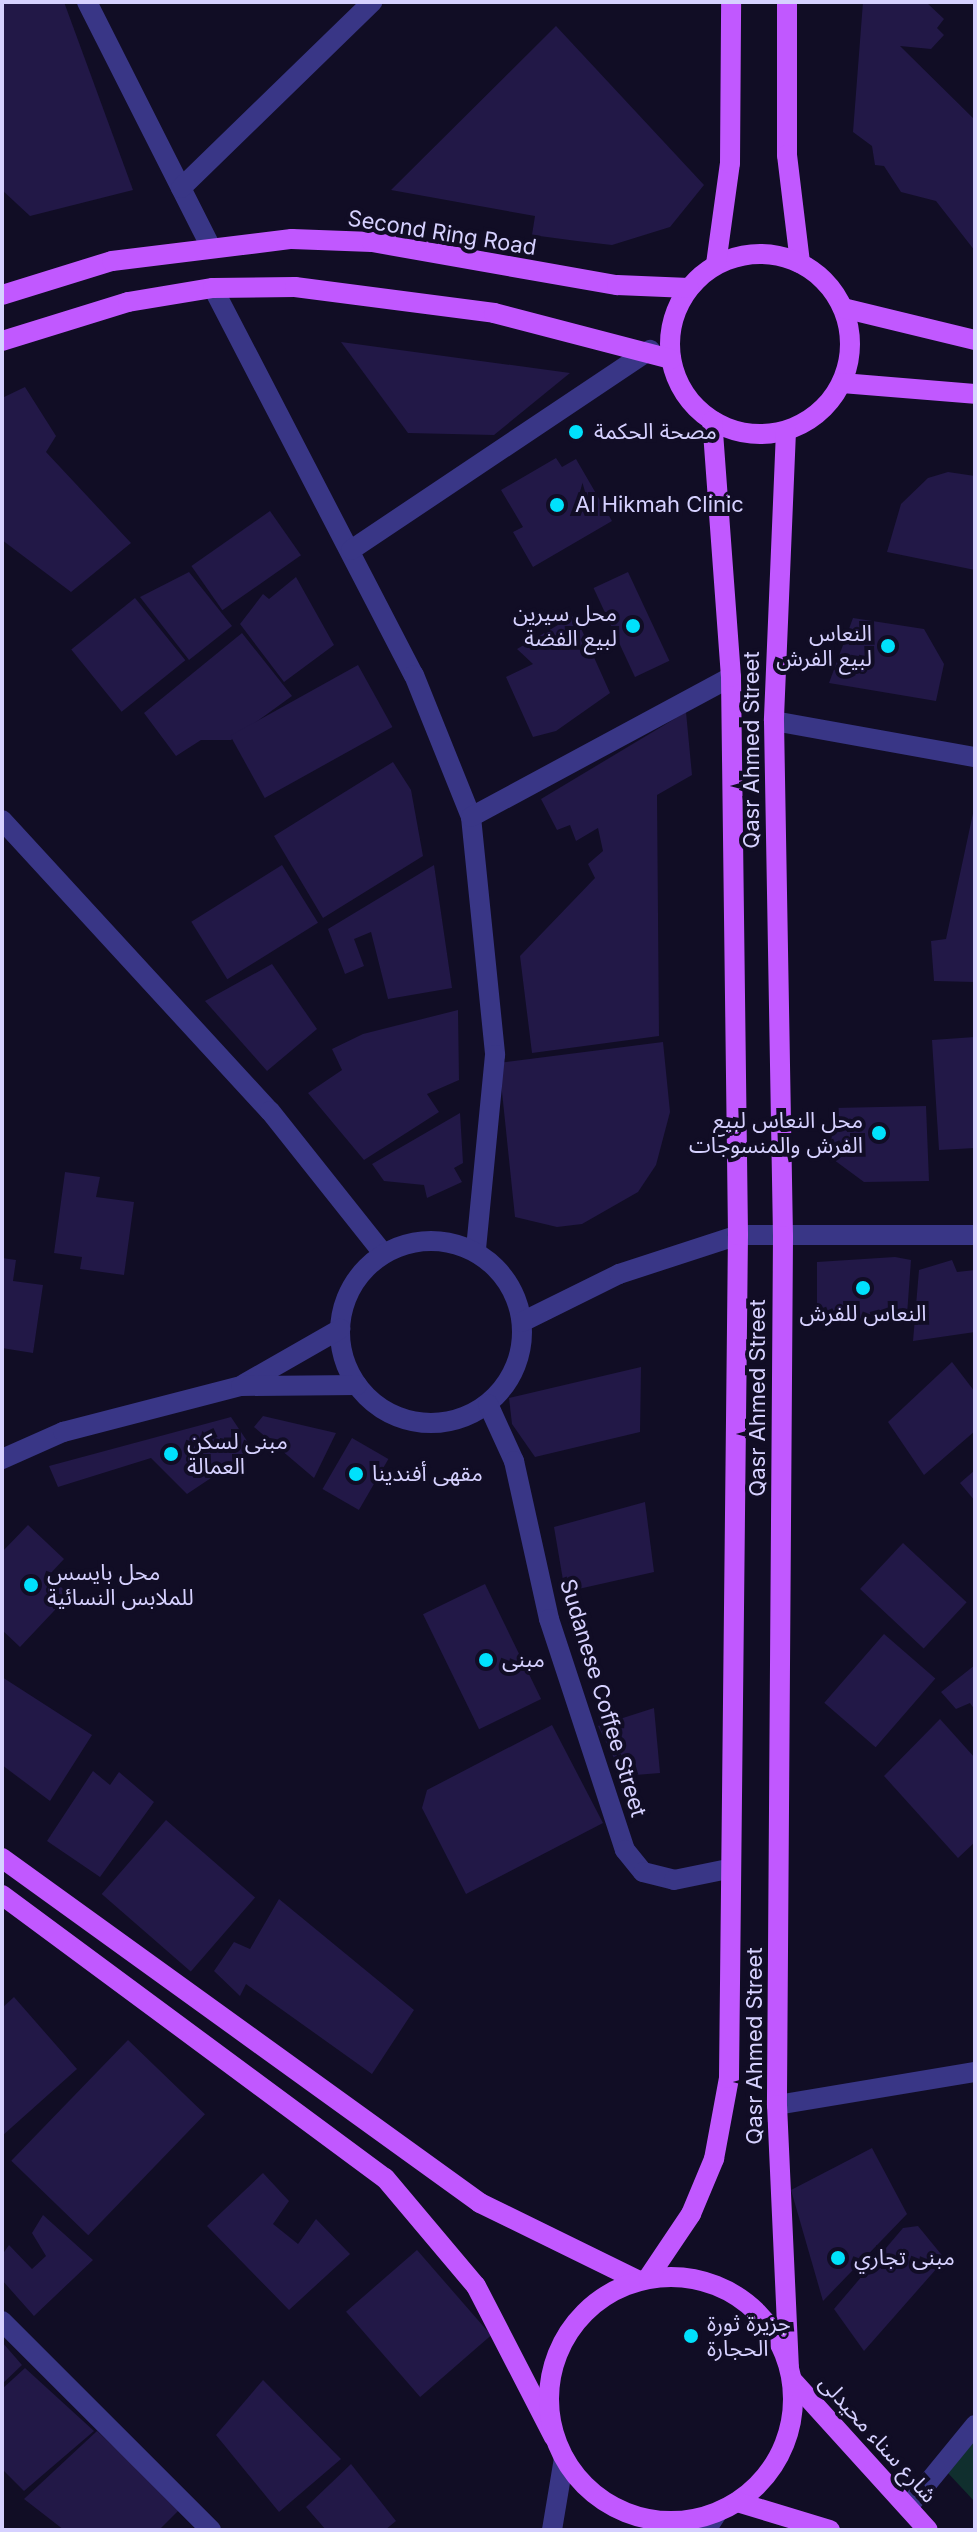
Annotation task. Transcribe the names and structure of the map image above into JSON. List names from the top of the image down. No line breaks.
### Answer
{"streets":{"main road":["Second Ring Road","Qasr Ahmed Street","شارع سناء محيدلى"],"street":["Sudanese Coffee Street"]},"crossings":[["Second Ring Road","Qasr Ahmed Street"],["Qasr Ahmed Street","Sudanese Coffee Street"],["Qasr Ahmed Street","شارع سناء محيدلى"]],"places":["مصحة الحكمة","Al Hikmah Clinic","محل سيرين لبيع الفضة","النعاس لبيع الفرش","محل النعاس لبيع الفرش والمنسوجات","النعاس للفرش","مبنى لسكن العمالة","مقهى أفندينا","محل بايسس للملابس النسائية","مبنى","مبنى تجاري","جزيرة ثورة الحجارة"]}
